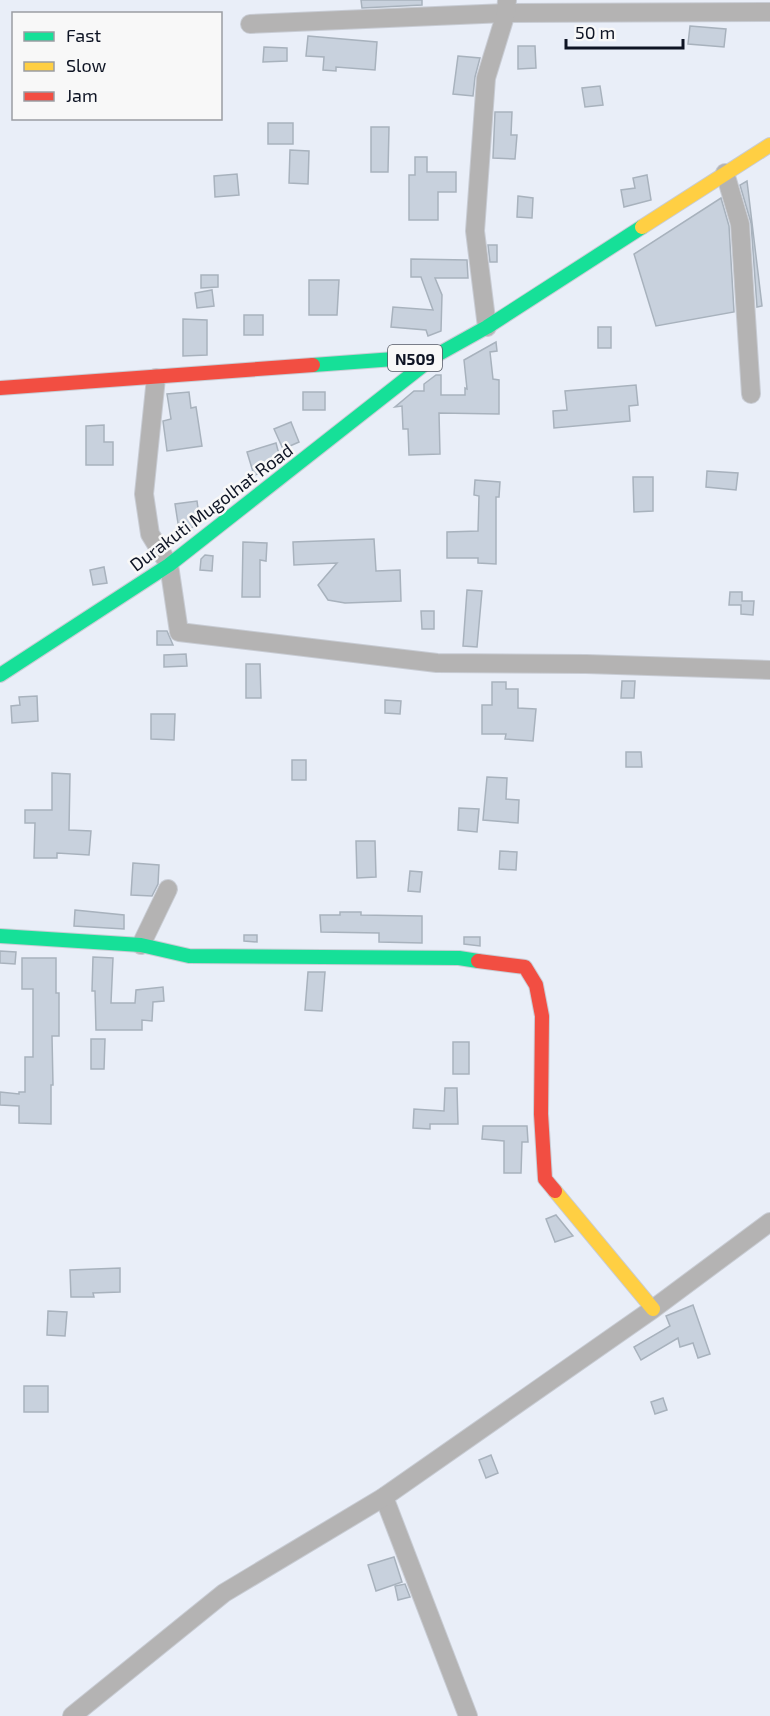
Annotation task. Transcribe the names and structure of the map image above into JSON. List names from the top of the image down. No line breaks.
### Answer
{"streets":{"main road":["N509","Durakuti Mugolhat Road"]},"crossings":[["N509","Durakuti Mugolhat Road"]],"legend":["Fast","Slow","Jam"],"scale_bar":"50 m"}
